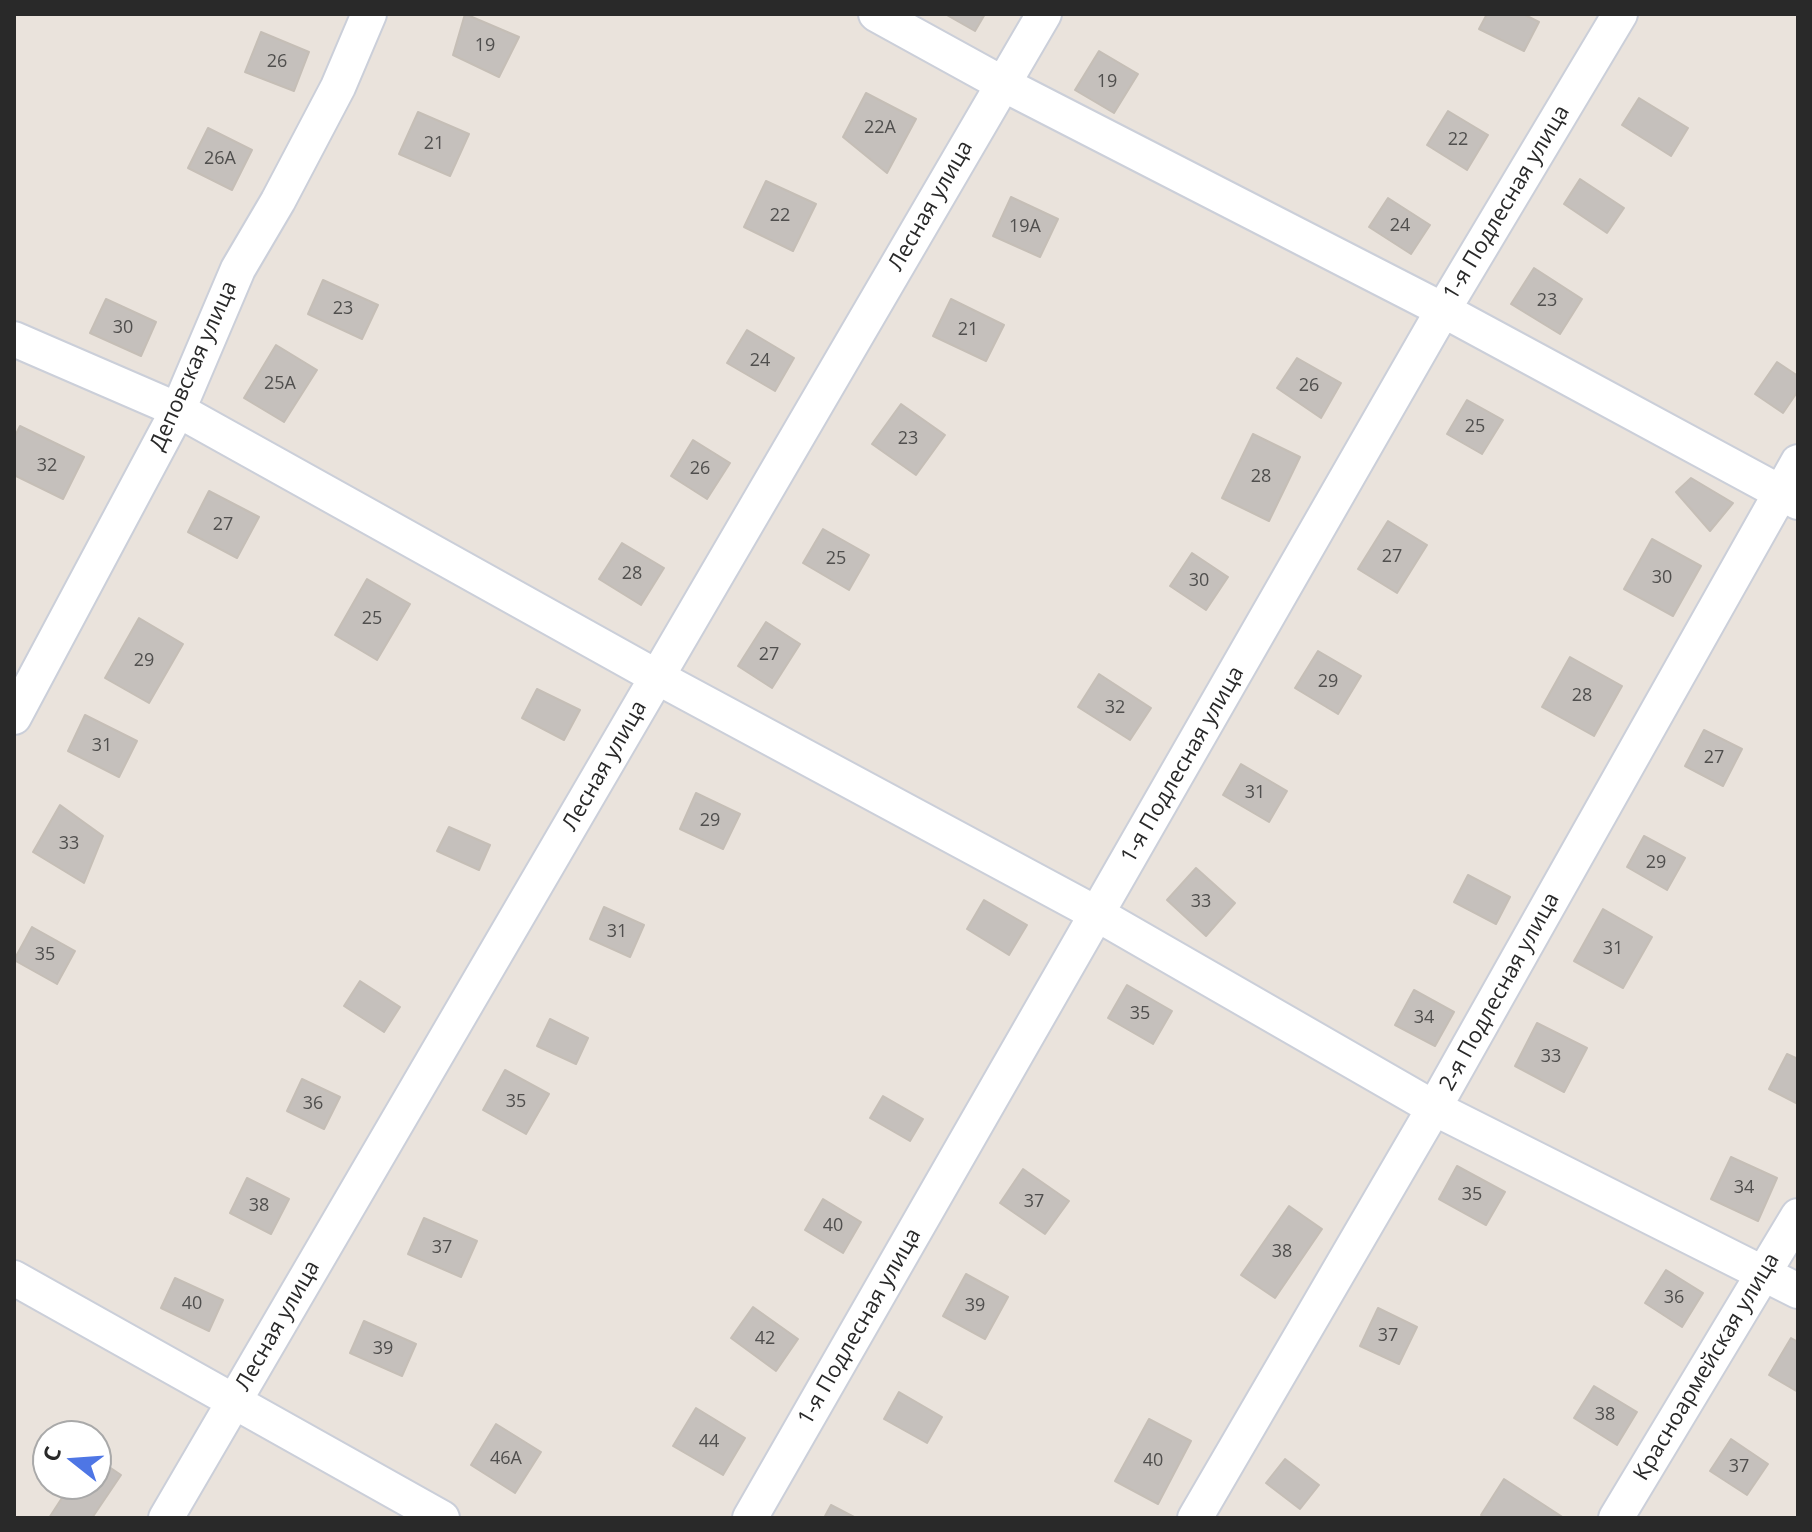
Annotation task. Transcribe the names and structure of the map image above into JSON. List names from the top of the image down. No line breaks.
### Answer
{"streets":{"street":["1-я Подлесная улица","Лесная улица","Деповская улица","2-я Подлесная улица","Красноармейская улица"]},"house_numbers":["19","26","19","22А","22","21","26А","22","24","19А","23","23","30","21","24","25А","26","25","23","32","26","28","27","27","25","28","30","30","25","27","29","29","28","32","31","27","31","29","33","29","33","31","31","35","35","34","33","35","36","34","35","37","38","40","37","38","36","40","39","37","42","39","38","44","46А","40","37"],"north":"left"}
